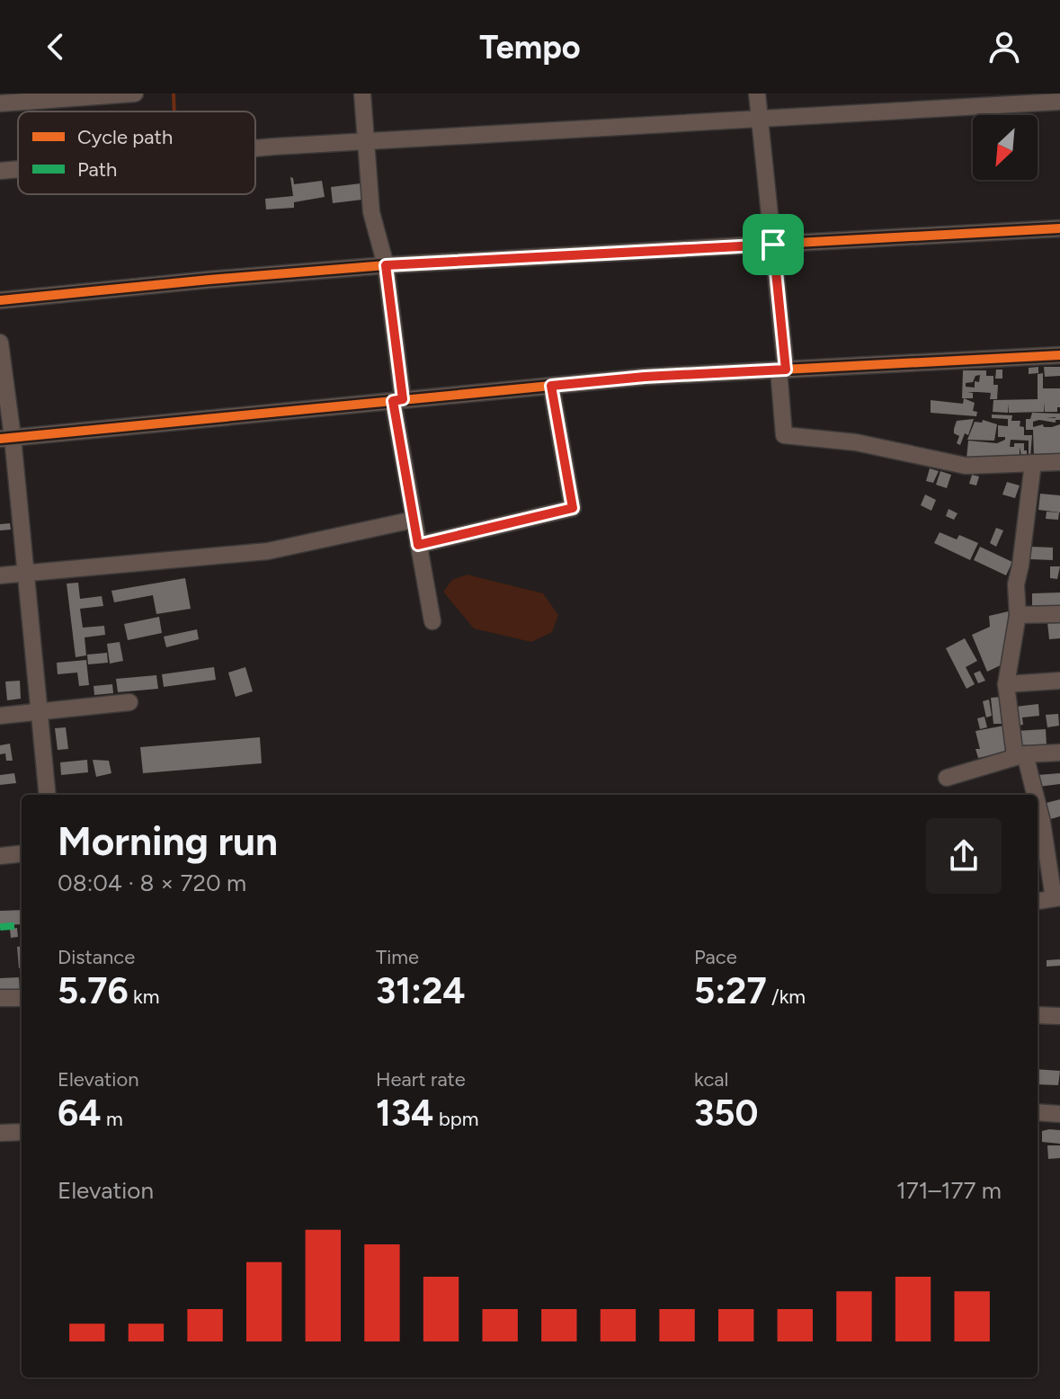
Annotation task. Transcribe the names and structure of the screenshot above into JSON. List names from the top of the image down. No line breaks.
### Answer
{"legend":["Cycle path","Path"],"north":"bottom left","page":{"header":"Tempo","heading":["Morning run","08:04 · 8 × 720 m"],"stats":[["Distance","5.76 km"],["Time","31:24"],["Pace","5:27 /km"],["Elevation","64 m"],["Heart rate","134 bpm"],["kcal","350"]],"chart":["Elevation","171–177 m"]}}
